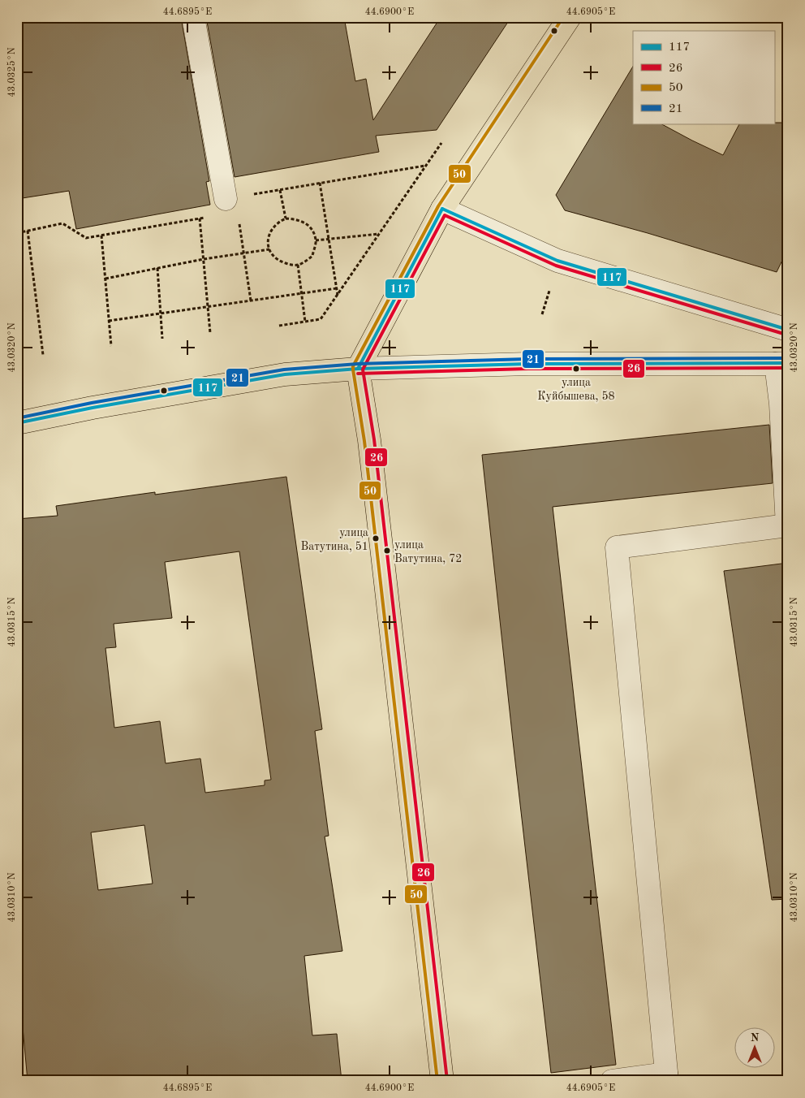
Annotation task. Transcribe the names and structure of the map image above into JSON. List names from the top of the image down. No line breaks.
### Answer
{"places":["улица Куйбышева, 58","улица Ватутина, 51","улица Ватутина, 72"],"lines":["transit line 50","transit line 117","transit line 26","transit line 21"],"legend":["117","26","50","21"],"north":"top","coordinates":["44.6895°E","44.6900°E","44.6905°E","43.0325°N","43.0320°N","43.0315°N","43.0310°N"]}
